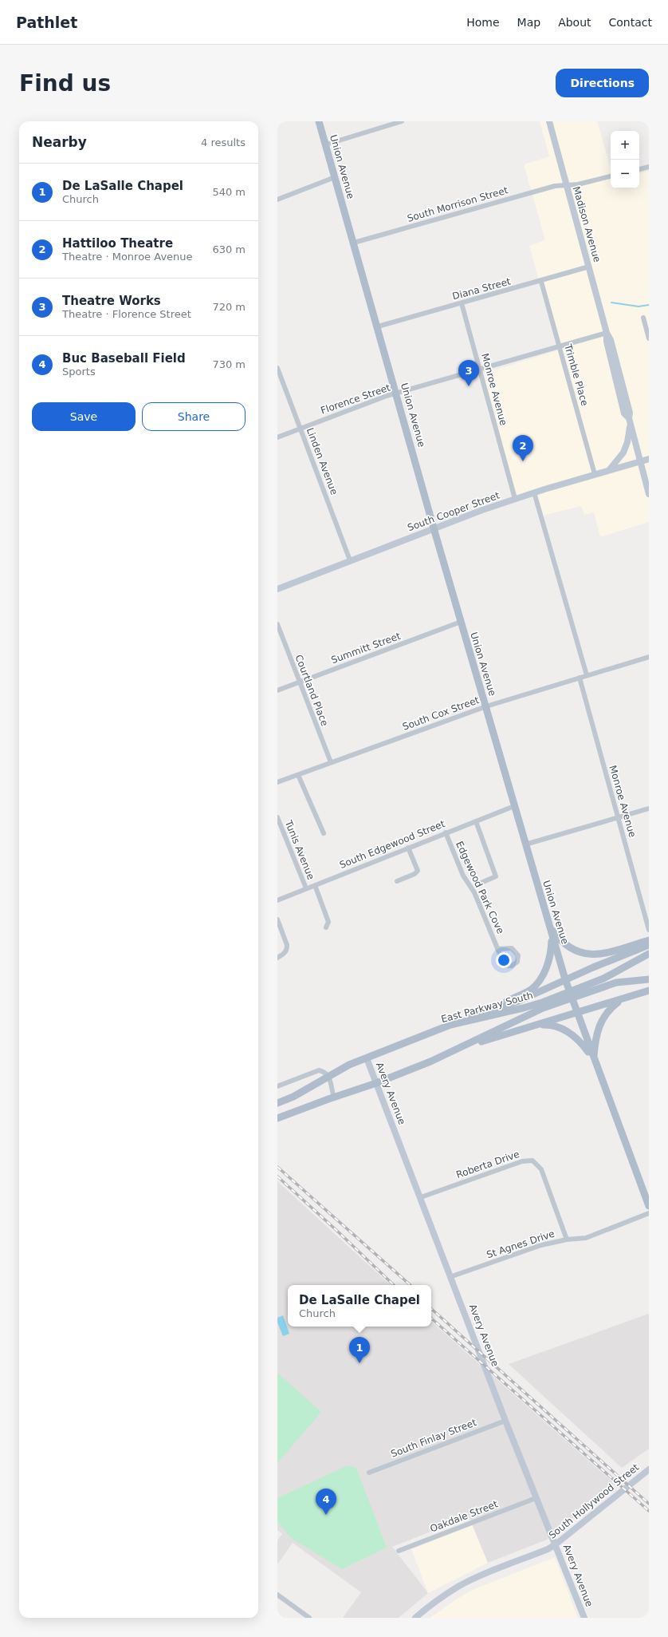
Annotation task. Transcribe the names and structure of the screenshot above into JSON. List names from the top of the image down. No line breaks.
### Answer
{"streets":{"main road":["Union Avenue","East Parkway South"],"street":["South Morrison Street","Madison Avenue","Diana Street","Trimble Place","Monroe Avenue","Florence Street","Linden Avenue","South Cooper Street","Summitt Street","Courtland Place","South Cox Street","South Edgewood Street","Tunis Avenue","Edgewood Park Cove","Avery Avenue","Roberta Drive","St Agnes Drive","South Finlay Street","South Hollywood Street","Oakdale Street"]},"crossings":[["Union Avenue","South Morrison Street"],["Union Avenue","Diana Street"],["Union Avenue","Florence Street"],["Union Avenue","South Cooper Street"],["Union Avenue","Summitt Street"],["Union Avenue","South Cox Street"],["Union Avenue","South Edgewood Street"],["South Morrison Street","Madison Avenue"],["Madison Avenue","Diana Street"],["Madison Avenue","Florence Street"],["Madison Avenue","South Cooper Street"],["Diana Street","Trimble Place"],["Diana Street","Monroe Avenue"],["Trimble Place","Florence Street"],["Trimble Place","South Cooper Street"],["Monroe Avenue","Florence Street"],["Monroe Avenue","South Cooper Street"],["Monroe Avenue","South Cox Street"],["Florence Street","Linden Avenue"],["Linden Avenue","South Cooper Street"],["Summitt Street","Courtland Place"],["Courtland Place","South Cox Street"],["South Edgewood Street","Tunis Avenue"],["South Edgewood Street","Edgewood Park Cove"],["East Parkway South","Avery Avenue"],["Avery Avenue","Roberta Drive"],["Avery Avenue","St Agnes Drive"],["Avery Avenue","South Finlay Street"],["Avery Avenue","South Hollywood Street"],["Avery Avenue","Oakdale Street"],["Roberta Drive","St Agnes Drive"]],"page":{"header":"Pathlet","nav":["Home","Map","About","Contact"],"buttons":["Directions",["Save","Share"]],"title":"Find us","heading":["Nearby","4 results"],"map_buttons":["+","−"],"list":[{"mark":"1","name":"De LaSalle Chapel","note":"Church","value":"540 m"},{"mark":"2","name":"Hattiloo Theatre","note":"Theatre · Monroe Avenue","value":"630 m"},{"mark":"3","name":"Theatre Works","note":"Theatre · Florence Street","value":"720 m"},{"mark":"4","name":"Buc Baseball Field","note":"Sports","value":"730 m"}],"pins":["3","2","1","4"],"popup":["De LaSalle Chapel","Church"]}}
